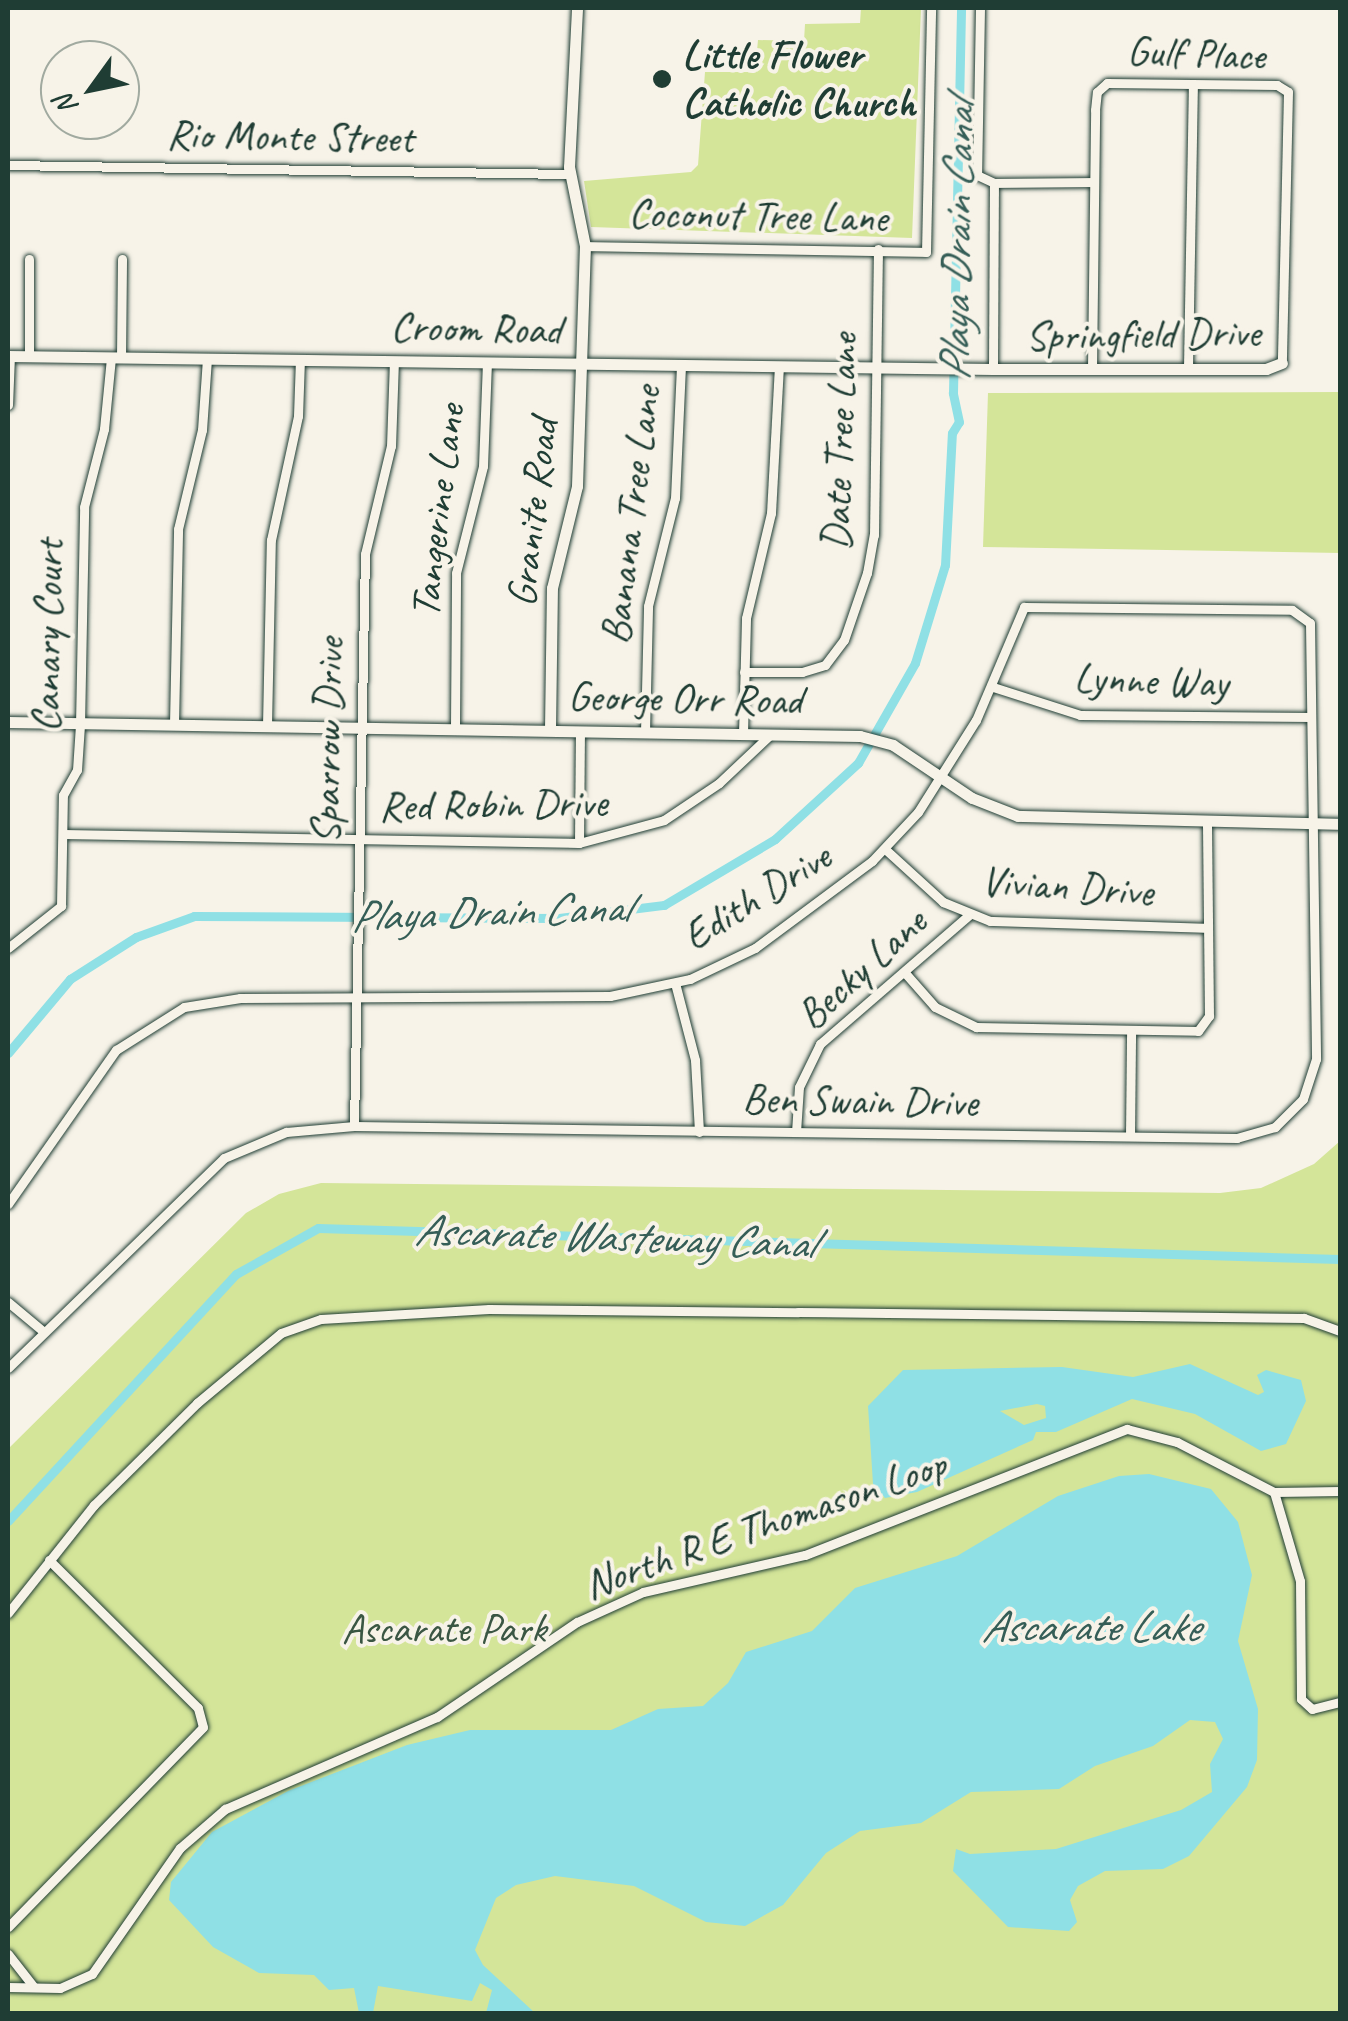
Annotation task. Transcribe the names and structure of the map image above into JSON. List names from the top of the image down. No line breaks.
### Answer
{"streets":{"street":["Gulf Place","Rio Monte Street","Coconut Tree Lane","Croom Road","Springfield Drive","Date Tree Lane","Tangerine Lane","Granite Road","Banana Tree Lane","Canary Court","Lynne Way","George Orr Road","Sparrow Drive","Red Robin Drive","Vivian Drive","Edith Drive","Becky Lane","Ben Swain Drive","North R E Thomason Loop"]},"crossings":[["Gulf Place","Springfield Drive"],["Rio Monte Street","Granite Road"],["Coconut Tree Lane","Date Tree Lane"],["Coconut Tree Lane","Granite Road"],["Croom Road","Springfield Drive"],["Croom Road","Date Tree Lane"],["Croom Road","Tangerine Lane"],["Croom Road","Granite Road"],["Croom Road","Banana Tree Lane"],["Croom Road","Canary Court"],["Croom Road","Sparrow Drive"],["Tangerine Lane","George Orr Road"],["Granite Road","George Orr Road"],["Banana Tree Lane","George Orr Road"],["Canary Court","George Orr Road"],["Canary Court","Red Robin Drive"],["Lynne Way","Edith Drive"],["Lynne Way","Ben Swain Drive"],["George Orr Road","Sparrow Drive"],["George Orr Road","Red Robin Drive"],["George Orr Road","Edith Drive"],["George Orr Road","Ben Swain Drive"],["Sparrow Drive","Red Robin Drive"],["Sparrow Drive","Edith Drive"],["Sparrow Drive","Ben Swain Drive"],["Vivian Drive","Edith Drive"],["Vivian Drive","Becky Lane"],["Edith Drive","Ben Swain Drive"],["Becky Lane","Ben Swain Drive"]],"water":["Playa Drain Canal","Ascarate Wasteway Canal","Ascarate Lake"],"parks":["Ascarate Park"],"places":["Little Flower Catholic Church"],"north":"bottom left"}
